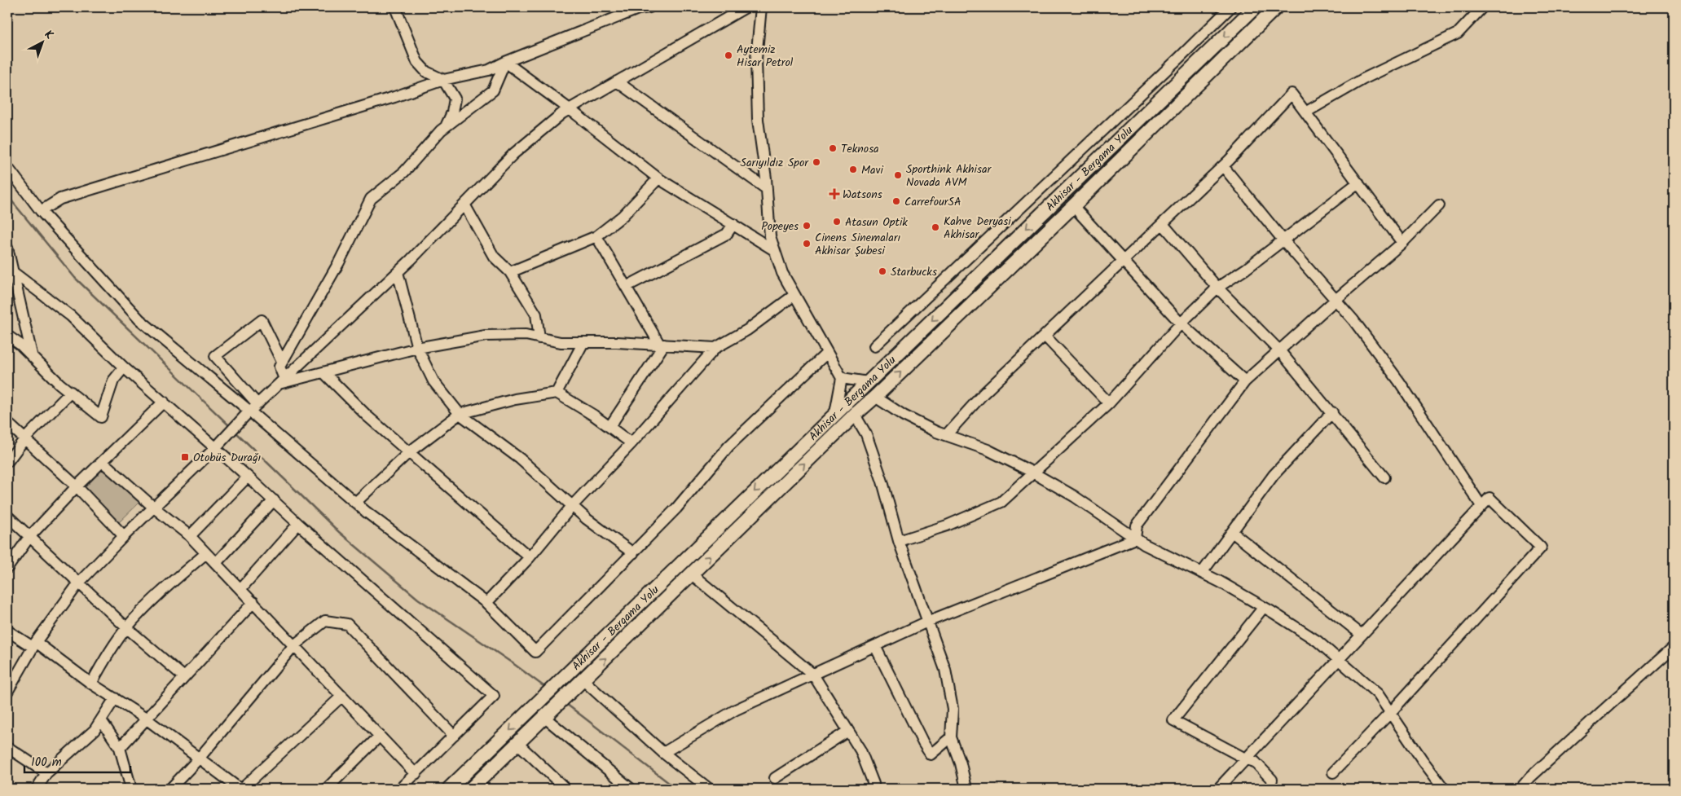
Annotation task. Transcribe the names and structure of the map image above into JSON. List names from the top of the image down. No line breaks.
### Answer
{"streets":{"main road":["Akhisar - Bergama Yolu"]},"places":{"other":["Aytemiz Hisar Petrol","Teknosa","Sarıyıldız Spor","Mavi","Sporthink Akhisar Novada AVM","CarrefourSA","Atasun Optik","Popeyes","Kahve Deryasi Akhisar","Cinens Sinemaları Akhisar Şubesi","Starbucks"],"health":["Watsons"],"transit":["Otobüs Durağı"]},"scale_bar":"100 m","north":"top right"}
